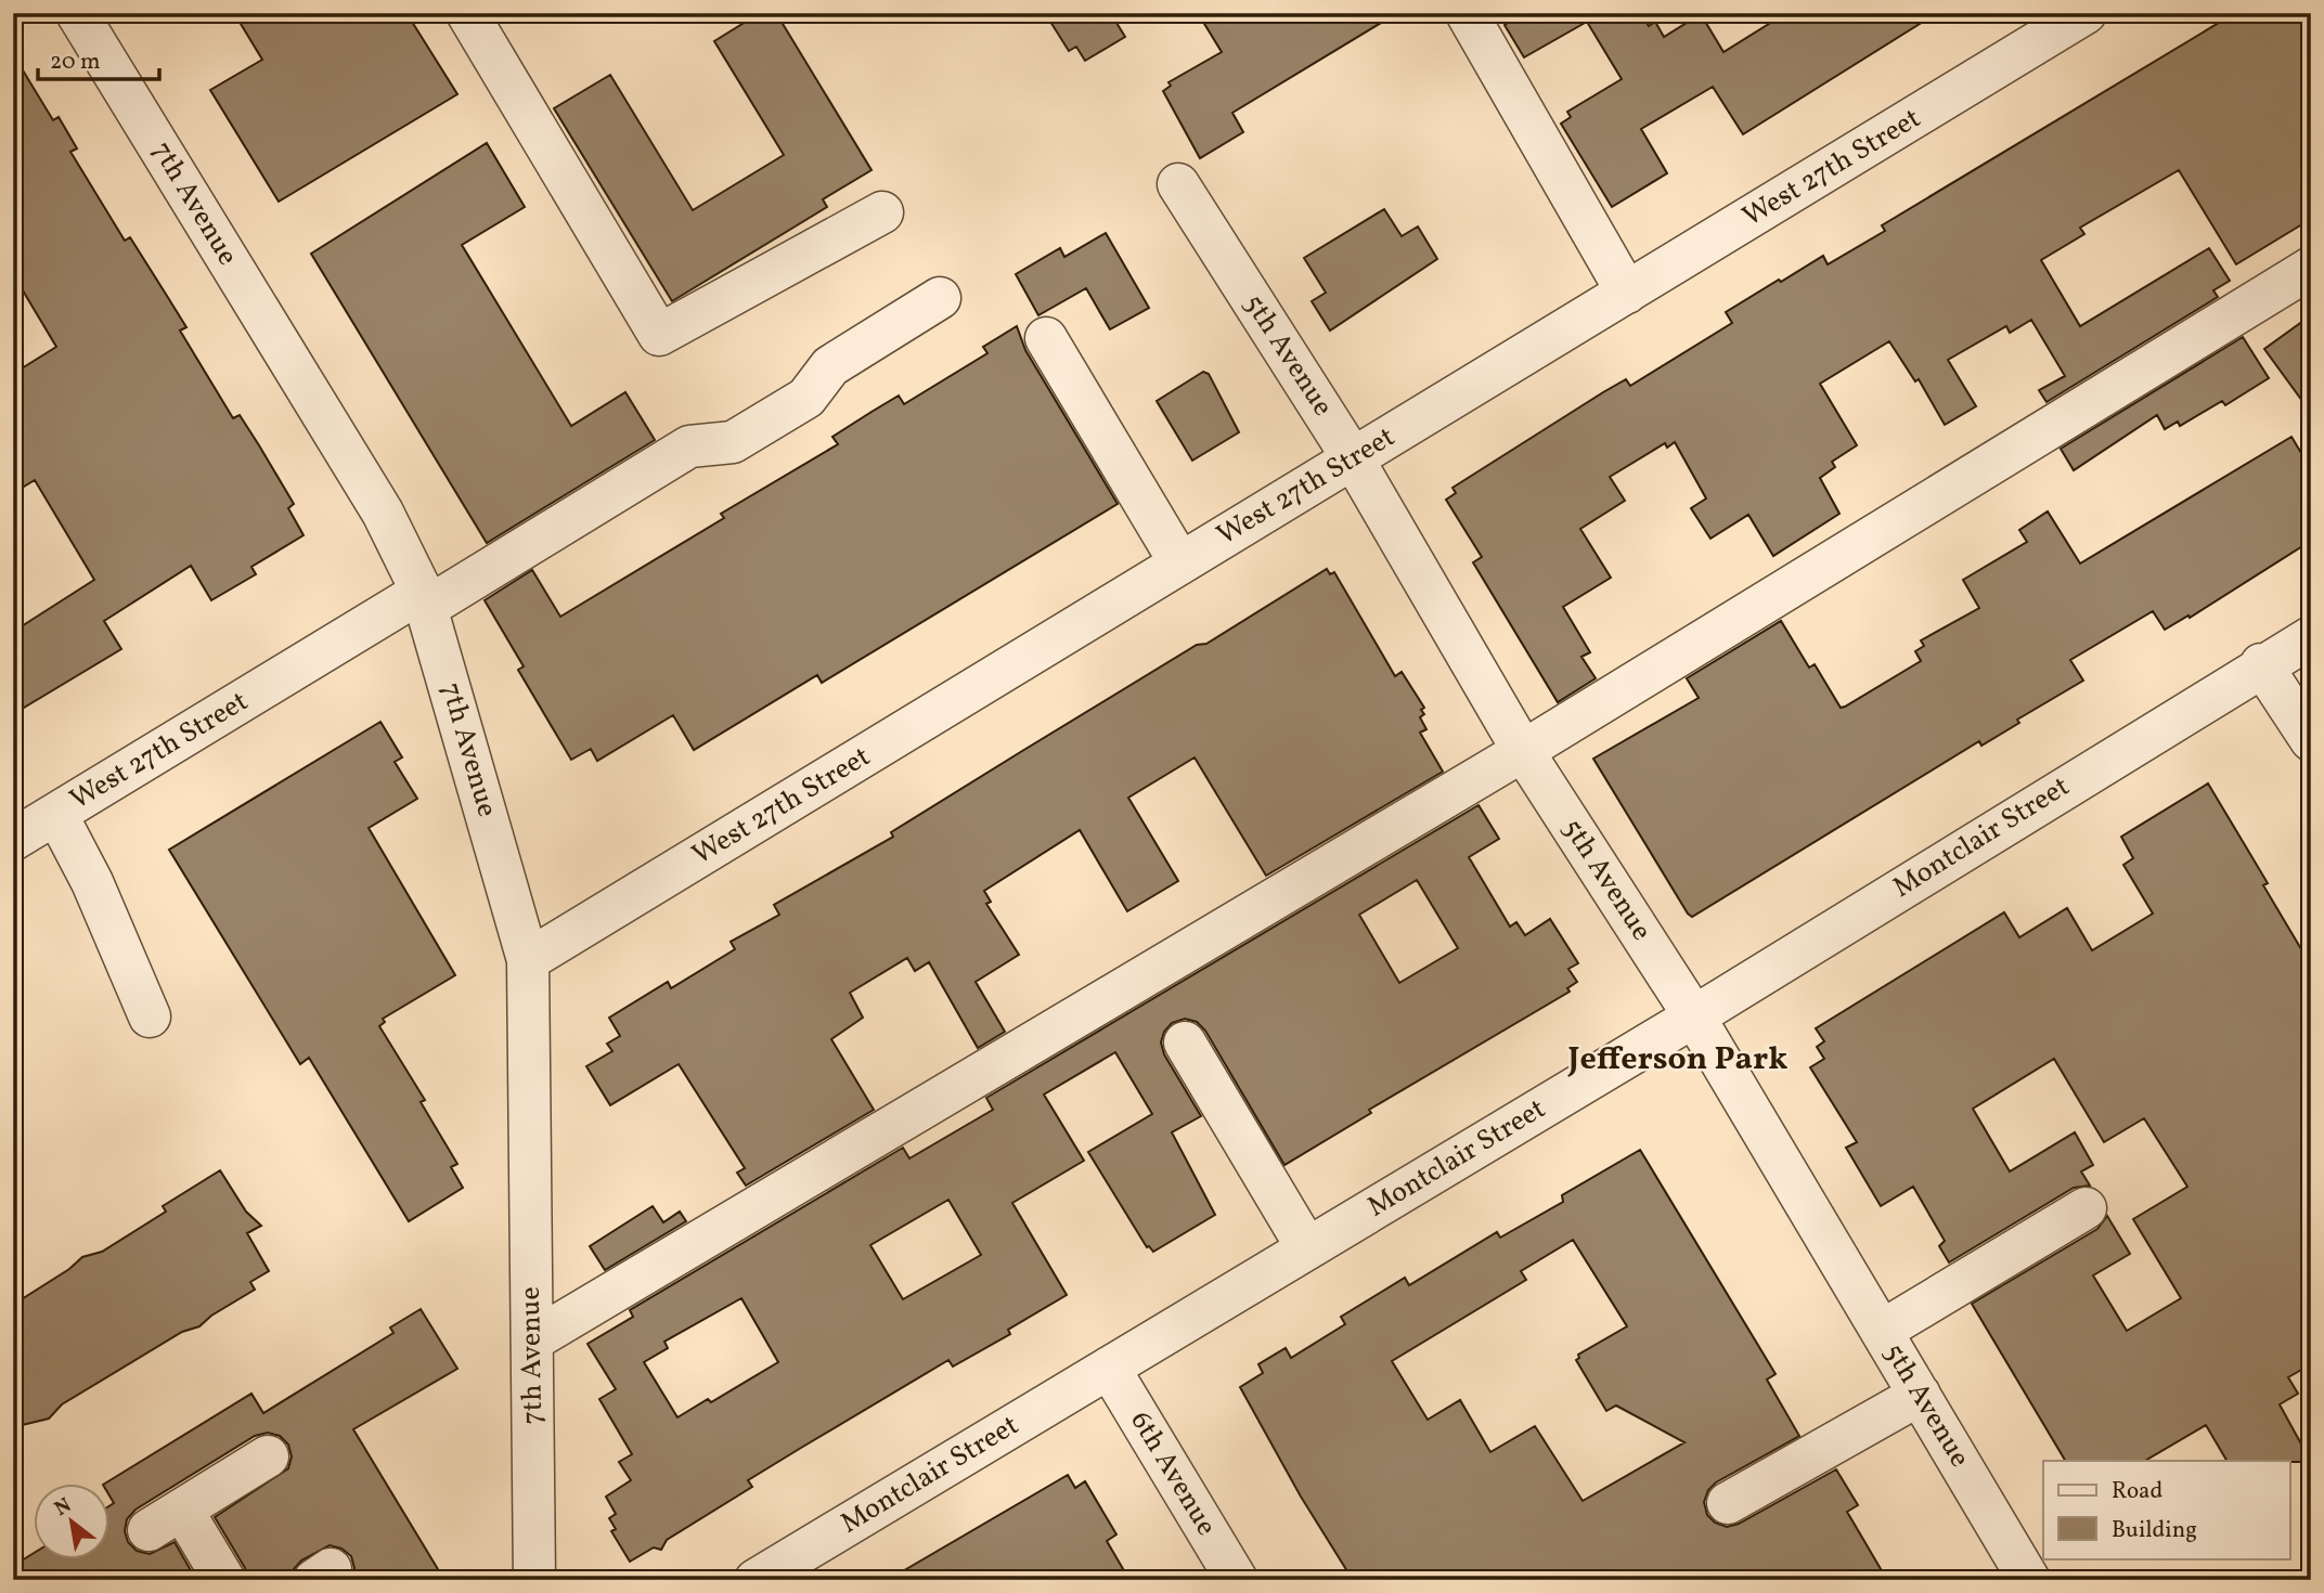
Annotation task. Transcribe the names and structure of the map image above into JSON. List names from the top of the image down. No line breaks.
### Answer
{"streets":{"street":["West 27th Street","7th Avenue","5th Avenue","Montclair Street","6th Avenue"]},"crossings":[["West 27th Street","7th Avenue"],["West 27th Street","5th Avenue"],["5th Avenue","Montclair Street"],["Montclair Street","6th Avenue"]],"districts":["Jefferson Park"],"legend":["Road","Building"],"scale_bar":"20 m","north":"top left"}
